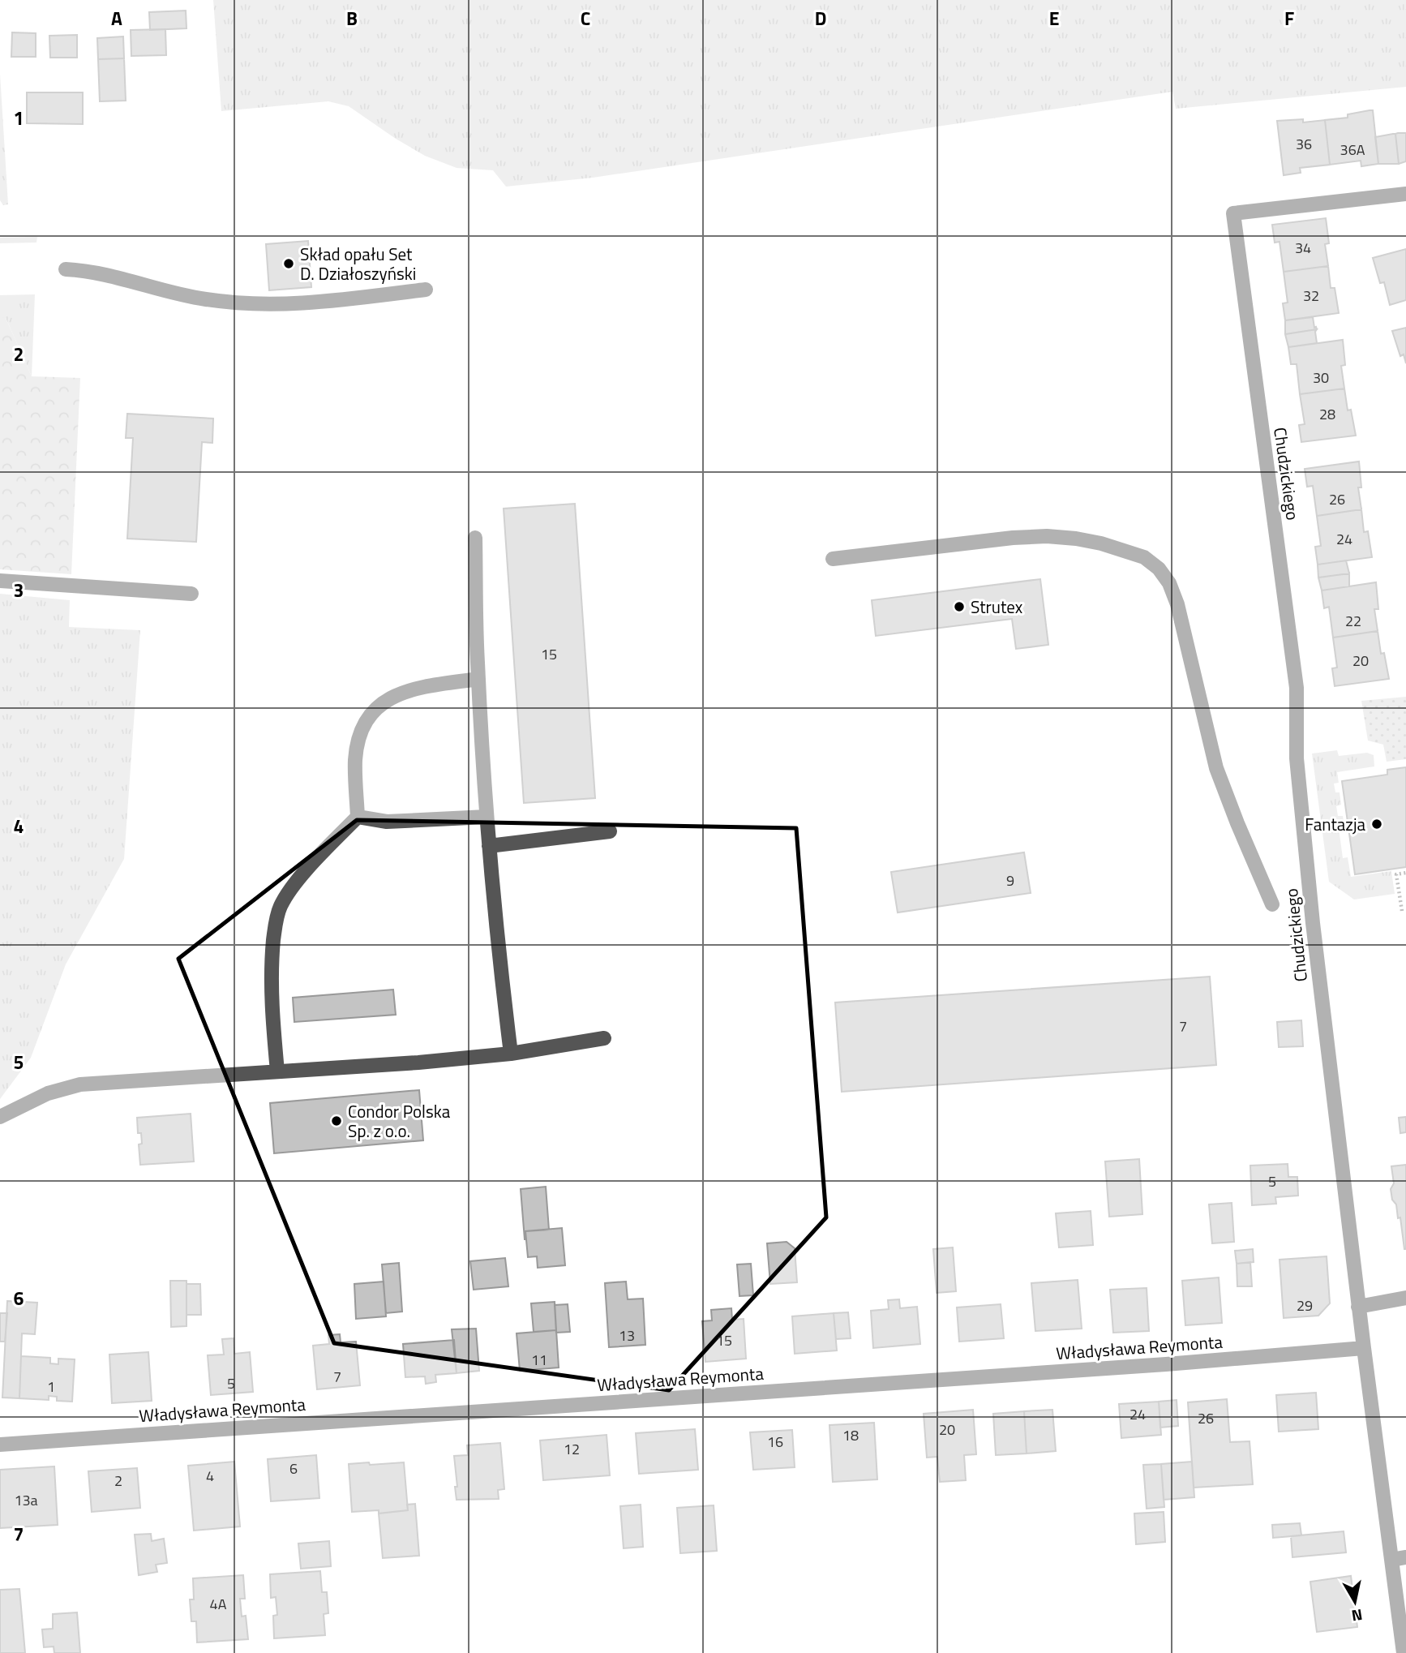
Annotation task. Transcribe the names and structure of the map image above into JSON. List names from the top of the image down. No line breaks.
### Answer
{"streets":{"street":["Chudzickiego","Władysława Reymonta"]},"crossings":[["Chudzickiego","Władysława Reymonta"]],"places":["Skład opału Set D. Działoszyński","Strutex","Fantazja","Condor Polska Sp. z o.o."],"house_numbers":["36","36A","34","32","30","28","26","24","22","15","20","9","7","5","29","13","15","11","7","5","1","24","26","20","18","16","12","6","4","2","13a","4A"],"north":"bottom","grid":{"columns":["A","B","C","D","E","F"],"rows":["1","2","3","4","5","6","7"]}}
